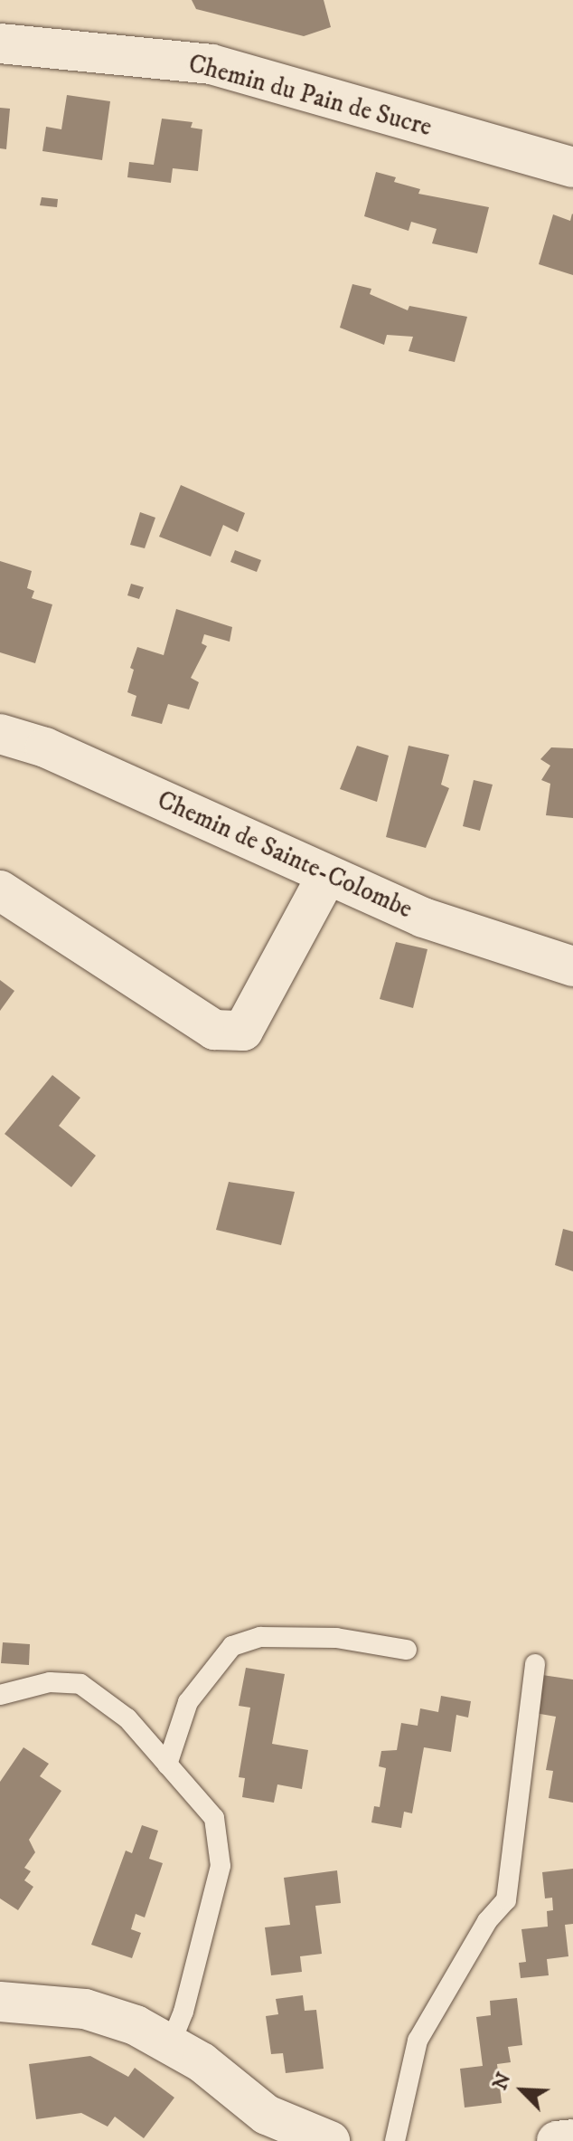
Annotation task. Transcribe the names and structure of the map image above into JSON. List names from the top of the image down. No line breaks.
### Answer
{"streets":{"street":["Chemin du Pain de Sucre","Chemin de Sainte-Colombe"]},"north":"top left"}
